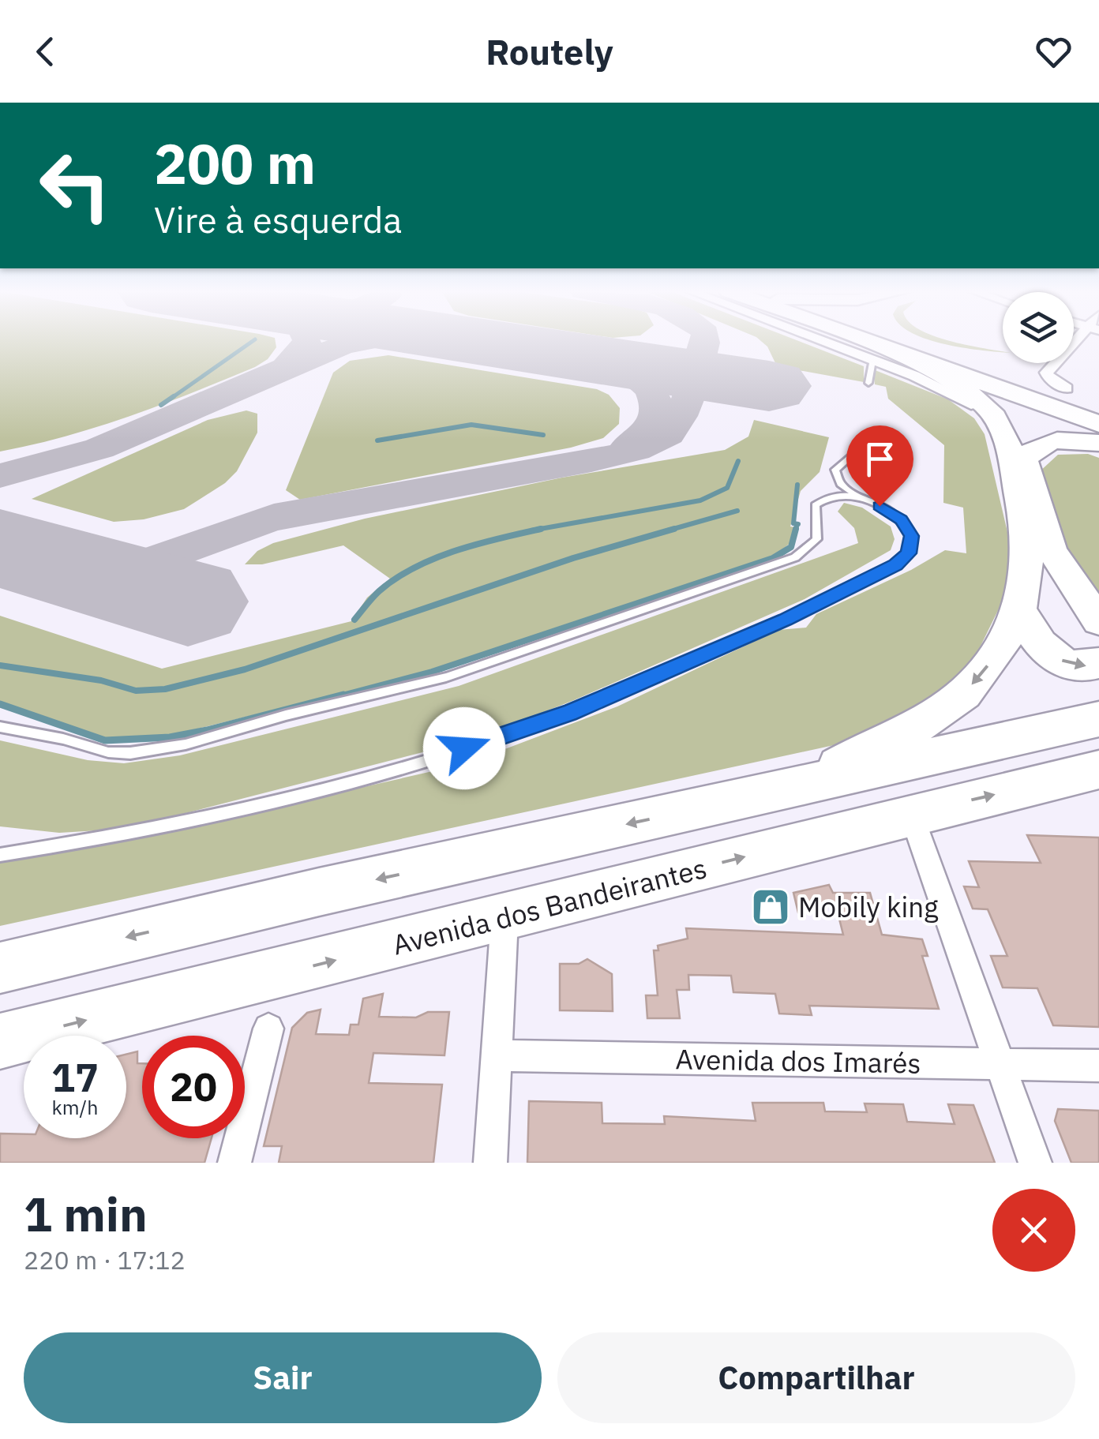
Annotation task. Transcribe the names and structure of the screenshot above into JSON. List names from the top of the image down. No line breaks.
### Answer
{"streets":{"highway":["Avenida dos Bandeirantes"],"street":["Avenida dos Imarés"]},"places":{"shop":["Mobily king"]},"page":{"header":"Routely","turn":["200 m","Vire à esquerda"],"speed":"17 km/h","limit":"20","heading":["1 min","220 m · 17:12"],"buttons":["Sair","Compartilhar"]}}
